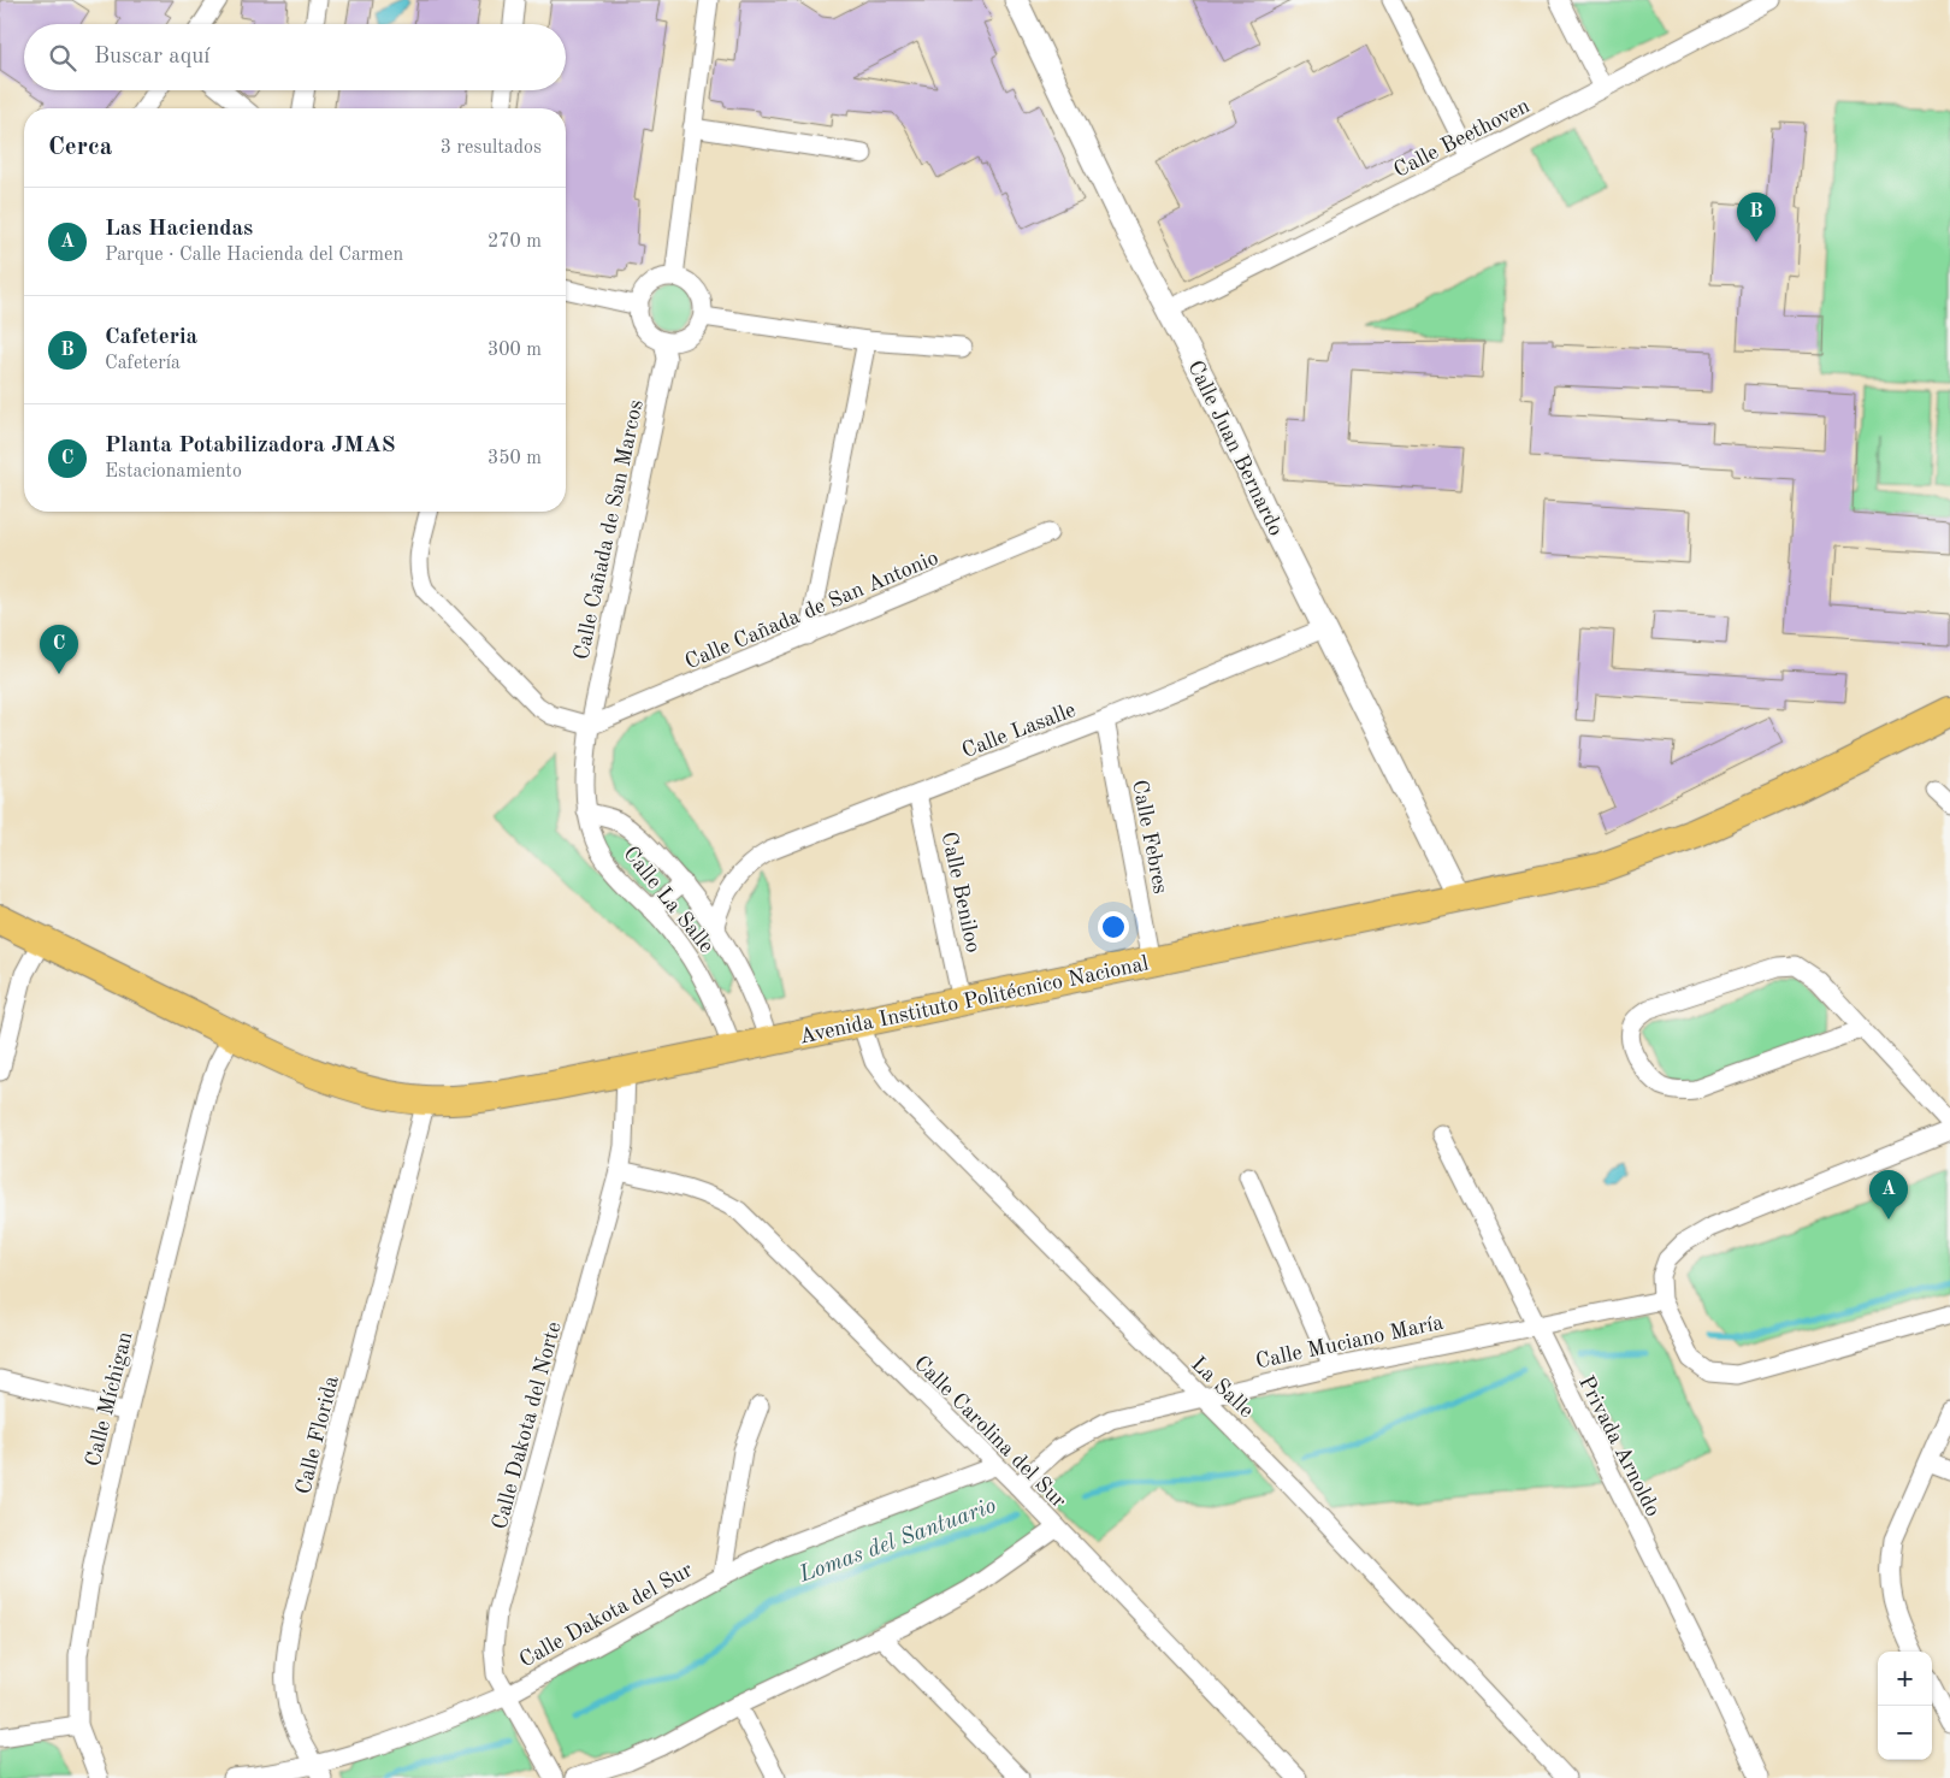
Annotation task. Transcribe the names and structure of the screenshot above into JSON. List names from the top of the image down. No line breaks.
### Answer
{"streets":{"main road":["Avenida Instituto Politécnico Nacional"],"street":["Calle Beethoven","Calle Juan Bernardo","Calle Cañada de San Marcos","Calle Cañada de San Antonio","Calle Lasalle","Calle Febres","Calle Beniloo","Calle La Salle","Calle Muciano María","La Salle","Calle Míchigan","Calle Dakota del Norte","Calle Carolina del Sur","Calle Florida","Privada Arnoldo","Calle Dakota del Sur"]},"crossings":[["Calle Beethoven","Calle Juan Bernardo"],["Calle Juan Bernardo","Calle Lasalle"],["Calle Juan Bernardo","Avenida Instituto Politécnico Nacional"],["Calle Cañada de San Marcos","Calle Cañada de San Antonio"],["Calle Cañada de San Marcos","Calle La Salle"],["Calle Cañada de San Antonio","Calle La Salle"],["Calle Lasalle","Calle Febres"],["Calle Lasalle","Calle Beniloo"],["Calle Lasalle","Calle La Salle"],["Calle Febres","Avenida Instituto Politécnico Nacional"],["Calle Beniloo","Avenida Instituto Politécnico Nacional"],["Calle La Salle","Avenida Instituto Politécnico Nacional"],["Avenida Instituto Politécnico Nacional","La Salle"],["Avenida Instituto Politécnico Nacional","Calle Míchigan"],["Avenida Instituto Politécnico Nacional","Calle Dakota del Norte"],["Avenida Instituto Politécnico Nacional","Calle Florida"],["Calle Muciano María","La Salle"],["Calle Muciano María","Calle Carolina del Sur"],["Calle Muciano María","Privada Arnoldo"],["Calle Dakota del Norte","Calle Carolina del Sur"],["Calle Dakota del Norte","Calle Dakota del Sur"],["Calle Carolina del Sur","Calle Dakota del Sur"],["Calle Florida","Calle Dakota del Sur"]],"water":["Lomas del Santuario"],"page":{"search":"Buscar aquí","heading":["Cerca","3 resultados"],"list":[{"mark":"A","name":"Las Haciendas","note":"Parque · Calle Hacienda del Carmen","value":"270 m"},{"mark":"B","name":"Cafeteria","note":"Cafetería","value":"300 m"},{"mark":"C","name":"Planta Potabilizadora JMAS","note":"Estacionamiento","value":"350 m"}],"pins":["B","C","A"],"map_buttons":["+","−"]}}
